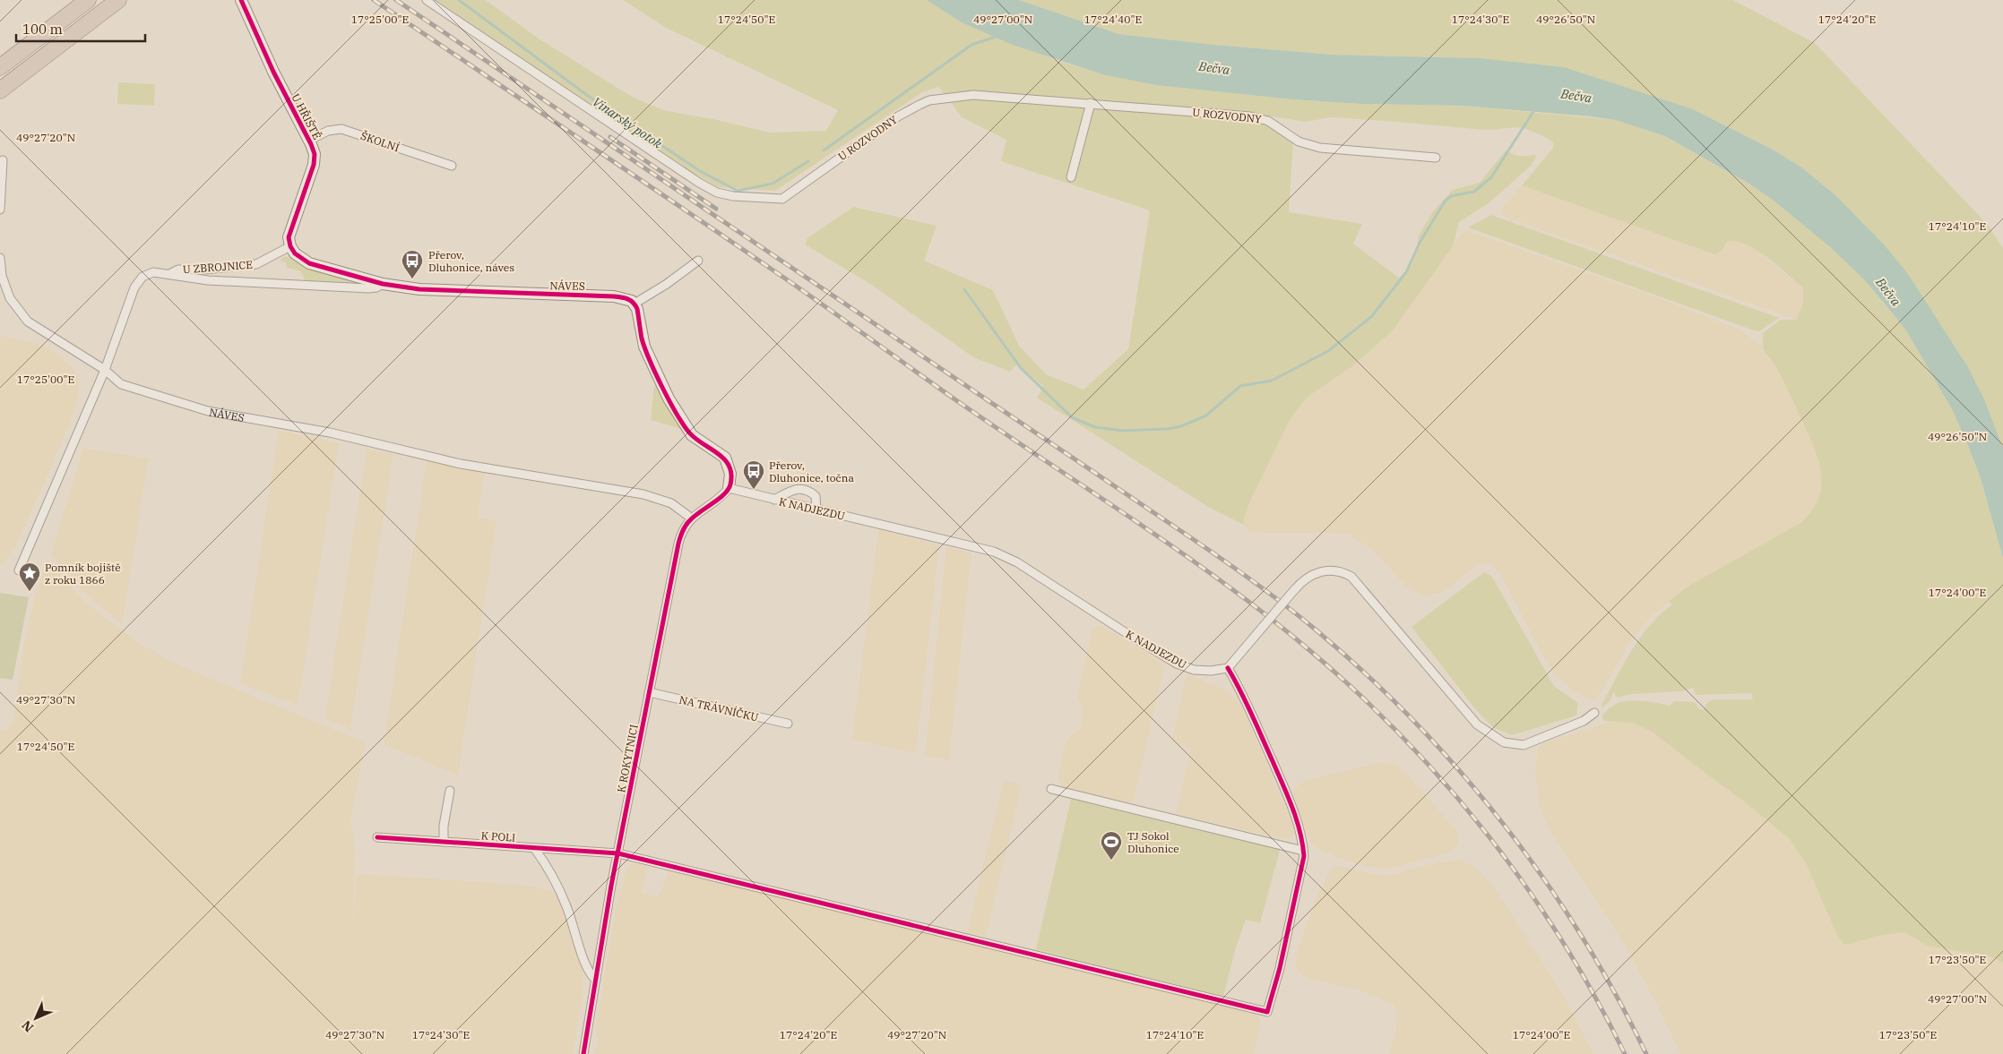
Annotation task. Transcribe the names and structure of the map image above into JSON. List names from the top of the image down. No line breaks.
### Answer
{"streets":{"street":["U ROZVODNY","U HŘIŠTĚ","ŠKOLNÍ","U ZBROJNICE","NÁVES","K NADJEZDU","NA TRÁVNÍČKU","K ROKYTNICI","K POLI"]},"crossings":[["U HŘIŠTĚ","ŠKOLNÍ"],["U HŘIŠTĚ","U ZBROJNICE"],["U HŘIŠTĚ","NÁVES"],["U ZBROJNICE","NÁVES"],["NÁVES","K ROKYTNICI"],["K NADJEZDU","K ROKYTNICI"],["NA TRÁVNÍČKU","K ROKYTNICI"],["K ROKYTNICI","K POLI"]],"water":["Bečva","Vinarský potok"],"places":{"bus stop":["Přerov, Dluhonice, náves","Přerov, Dluhonice, točna"],"place":["Pomník bojiště z roku 1866"],"sports":["TJ Sokol Dluhonice"]},"scale_bar":"100 m","north":"bottom left","coordinates":["17°25'00\"E","17°24'50\"E","49°27'00\"N","17°24'40\"E","17°24'30\"E","49°26'50\"N","17°24'20\"E","49°27'20\"N","17°24'10\"E","17°24'00\"E","49°27'30\"N","17°23'50\"E"]}
